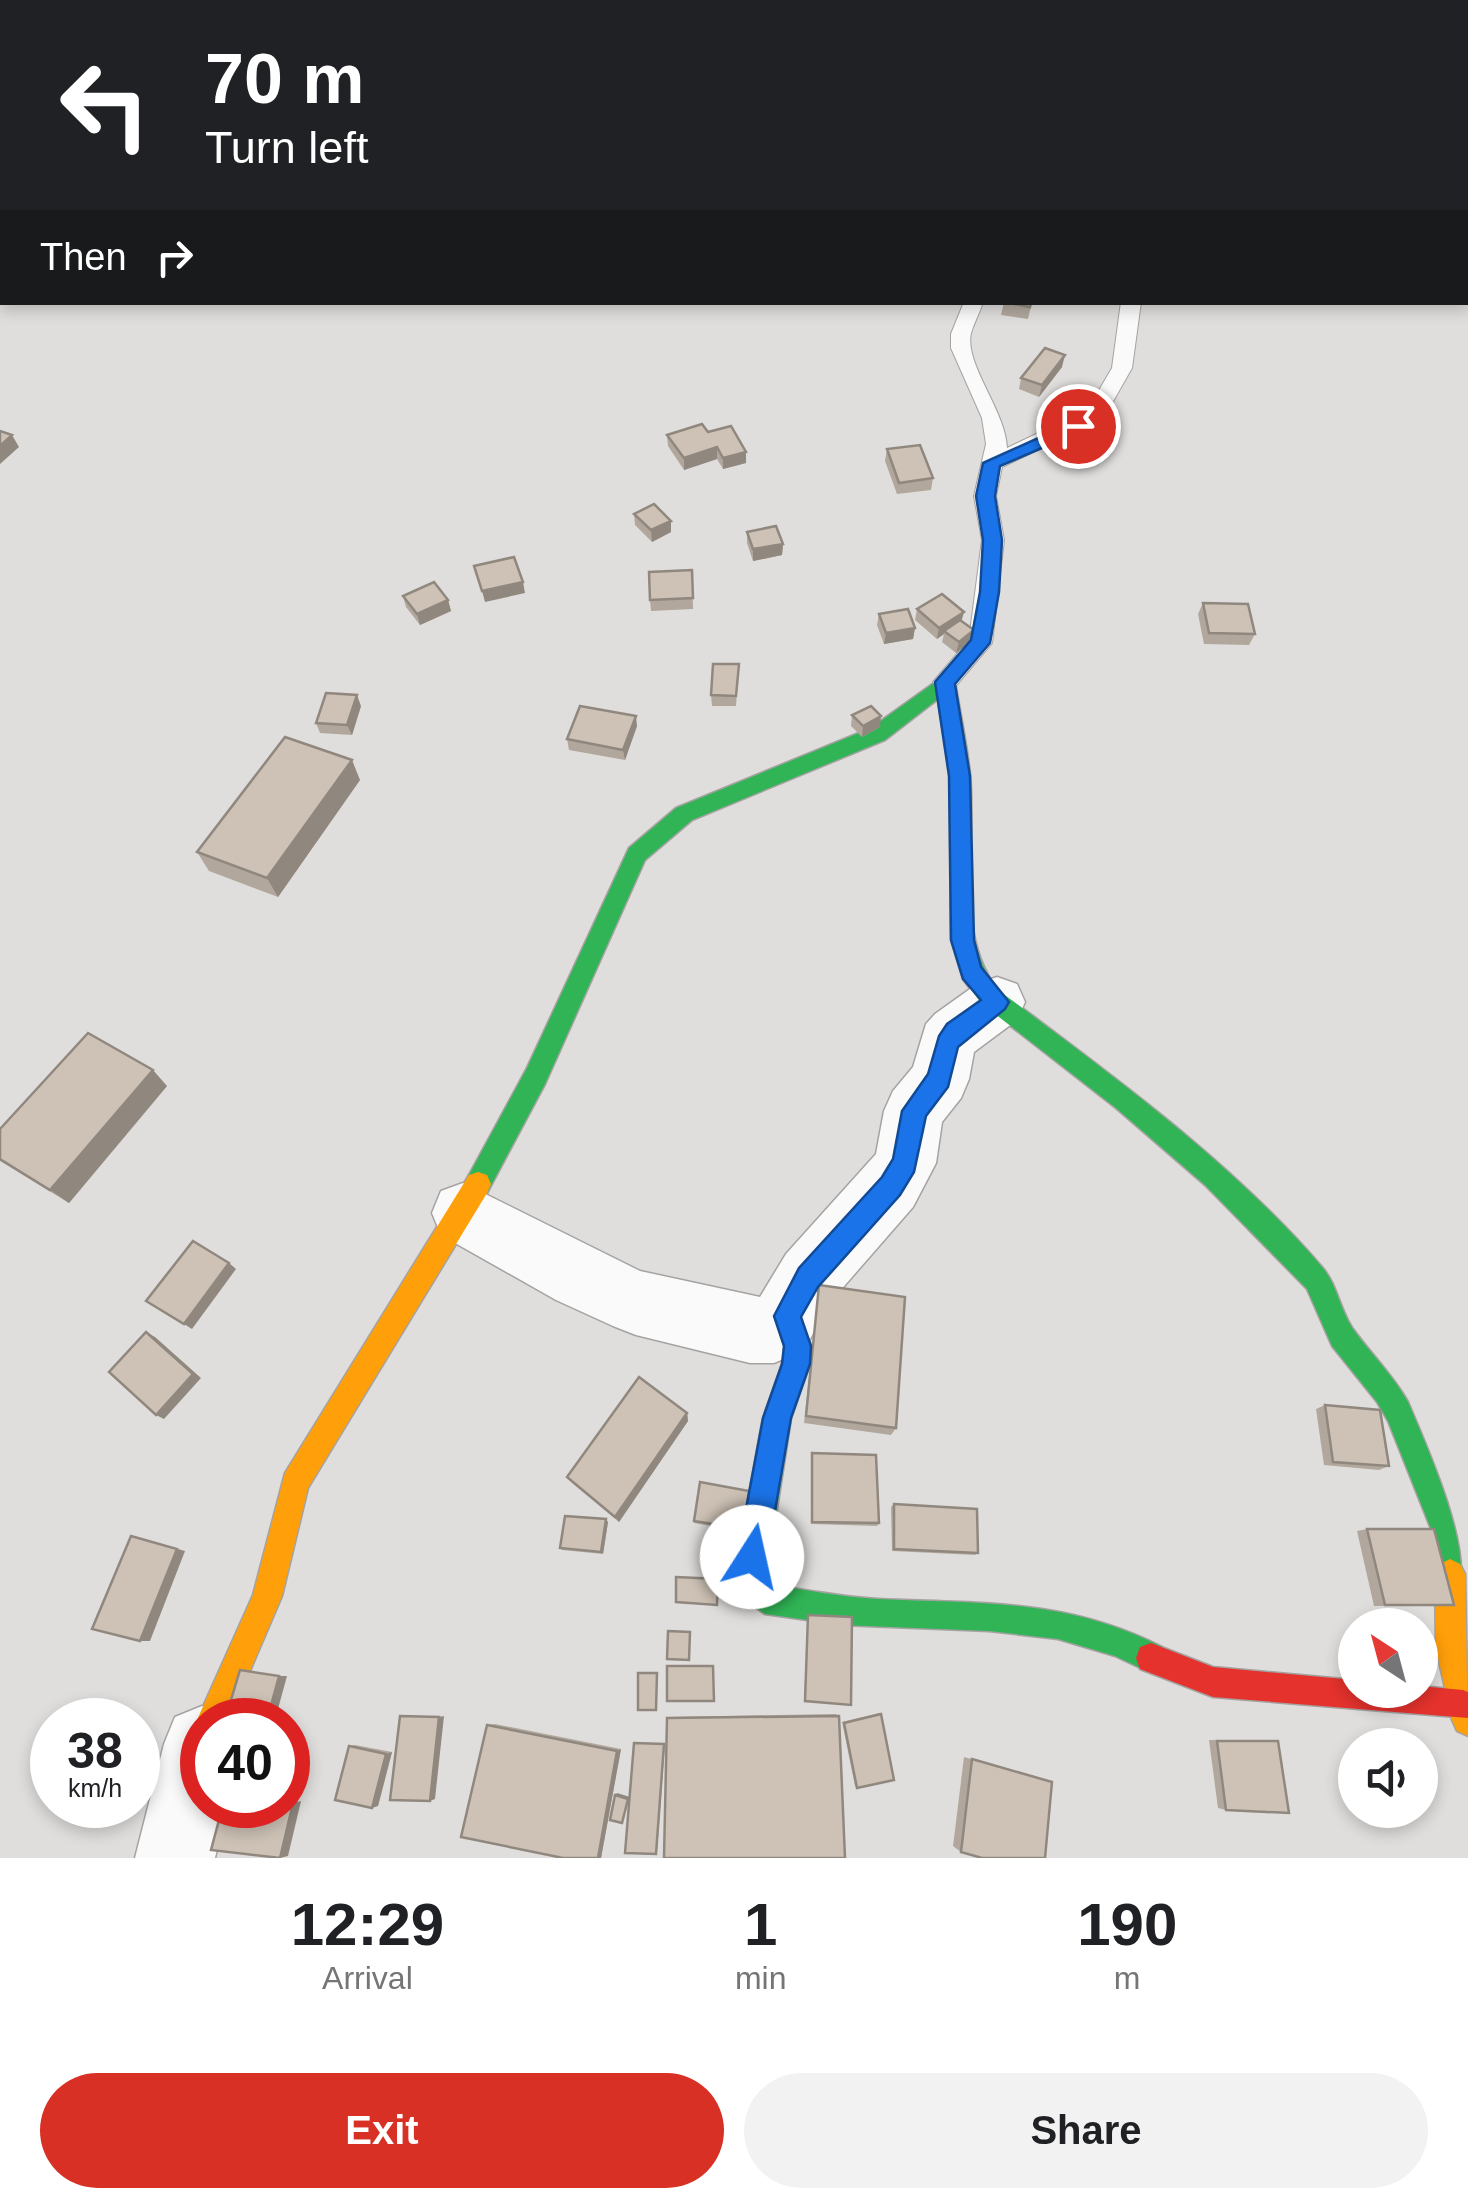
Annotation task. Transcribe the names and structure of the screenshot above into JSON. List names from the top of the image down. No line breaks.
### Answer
{"north":"top left","page":{"turn":["70 m","Turn left"],"then":"Then","speed":"38 km/h","limit":"40","eta":["12:29","Arrival","1","min","190","m"],"buttons":["Exit","Share"]}}
